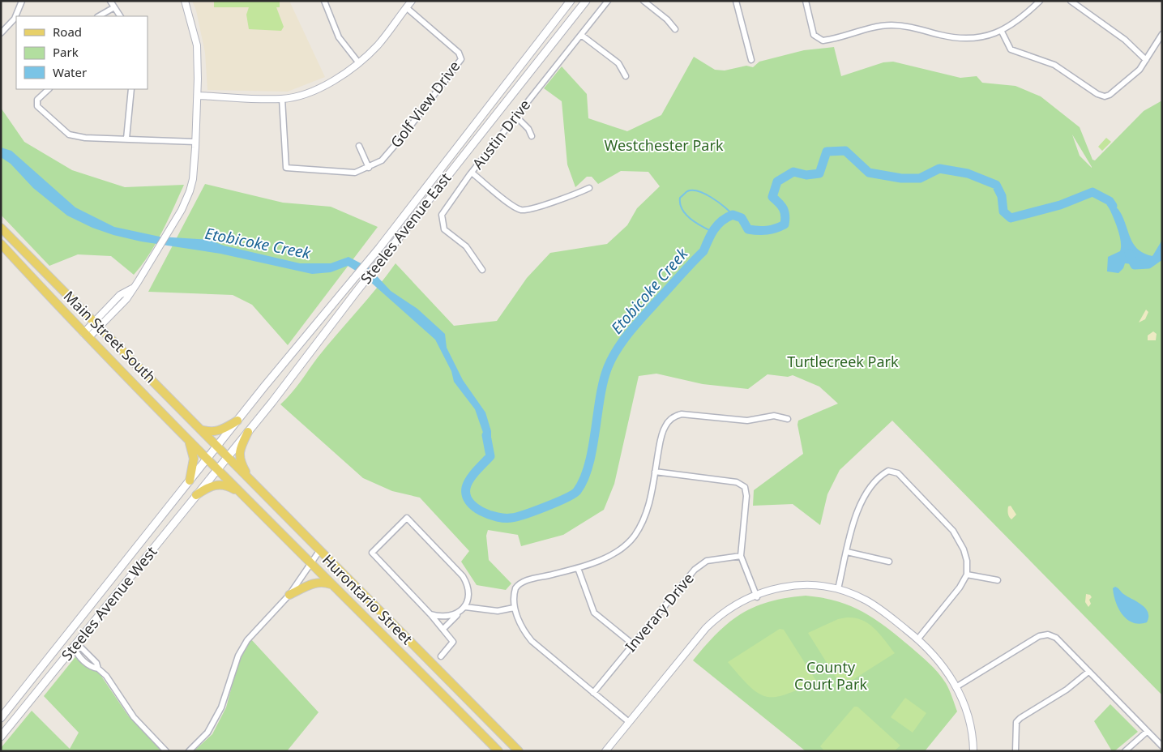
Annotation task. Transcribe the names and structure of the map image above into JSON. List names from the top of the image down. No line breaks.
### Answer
{"streets":{"main road":["Steeles Avenue East","Main Street South","Hurontario Street","Steeles Avenue West"],"street":["Golf View Drive","Austin Drive","Inverary Drive"]},"crossings":[["Steeles Avenue East","Main Street South"],["Steeles Avenue East","Hurontario Street"],["Steeles Avenue East","Steeles Avenue West"],["Main Street South","Hurontario Street"],["Main Street South","Steeles Avenue West"],["Hurontario Street","Steeles Avenue West"]],"water":["Etobicoke Creek"],"parks":["Westchester Park","Turtlecreek Park","County Court Park"],"legend":["Road","Park","Water"]}
